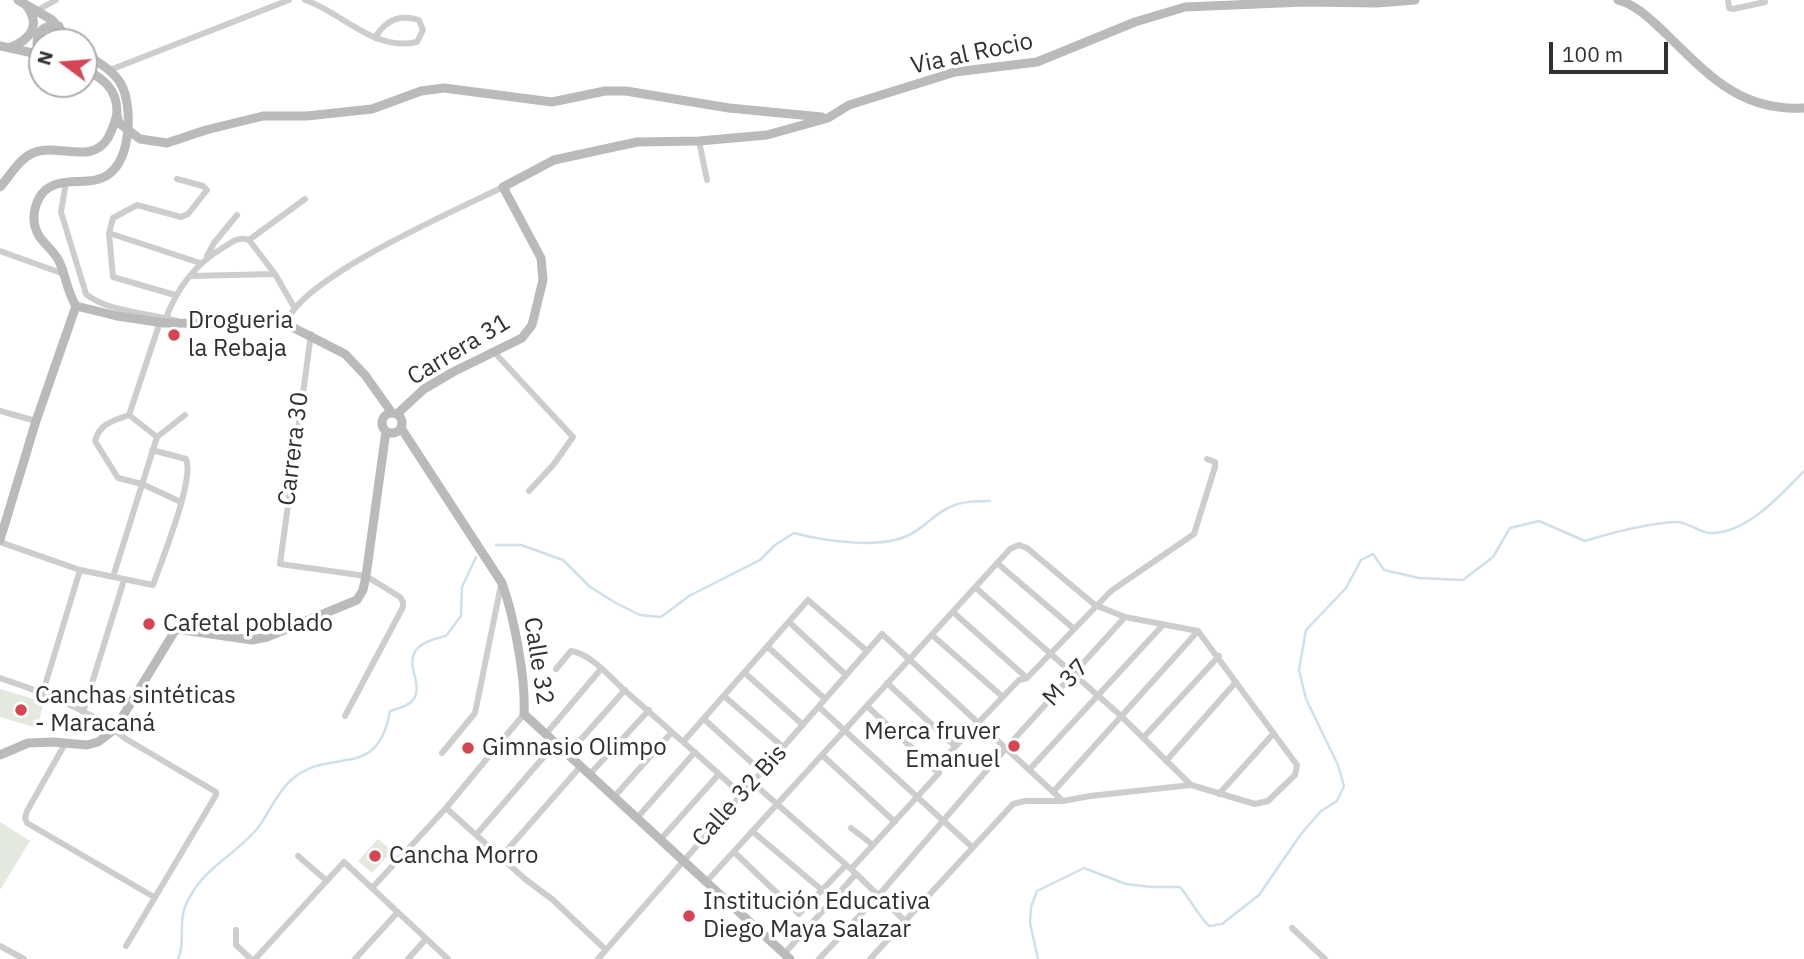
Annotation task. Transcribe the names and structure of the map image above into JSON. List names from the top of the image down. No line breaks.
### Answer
{"streets":{"main road":["Via al Rocio","Carrera 31","Calle 32"],"street":["Carrera 30","M 37","Calle 32 Bis"]},"crossings":[["Via al Rocio","Carrera 31"],["Calle 32","Calle 32 Bis"]],"places":["Drogueria la Rebaja","Cafetal poblado","Canchas sintéticas - Maracaná","Merca fruver Emanuel","Gimnasio Olimpo","Cancha Morro","Institución Educativa Diego Maya Salazar"],"scale_bar":"100 m","north":"left"}
